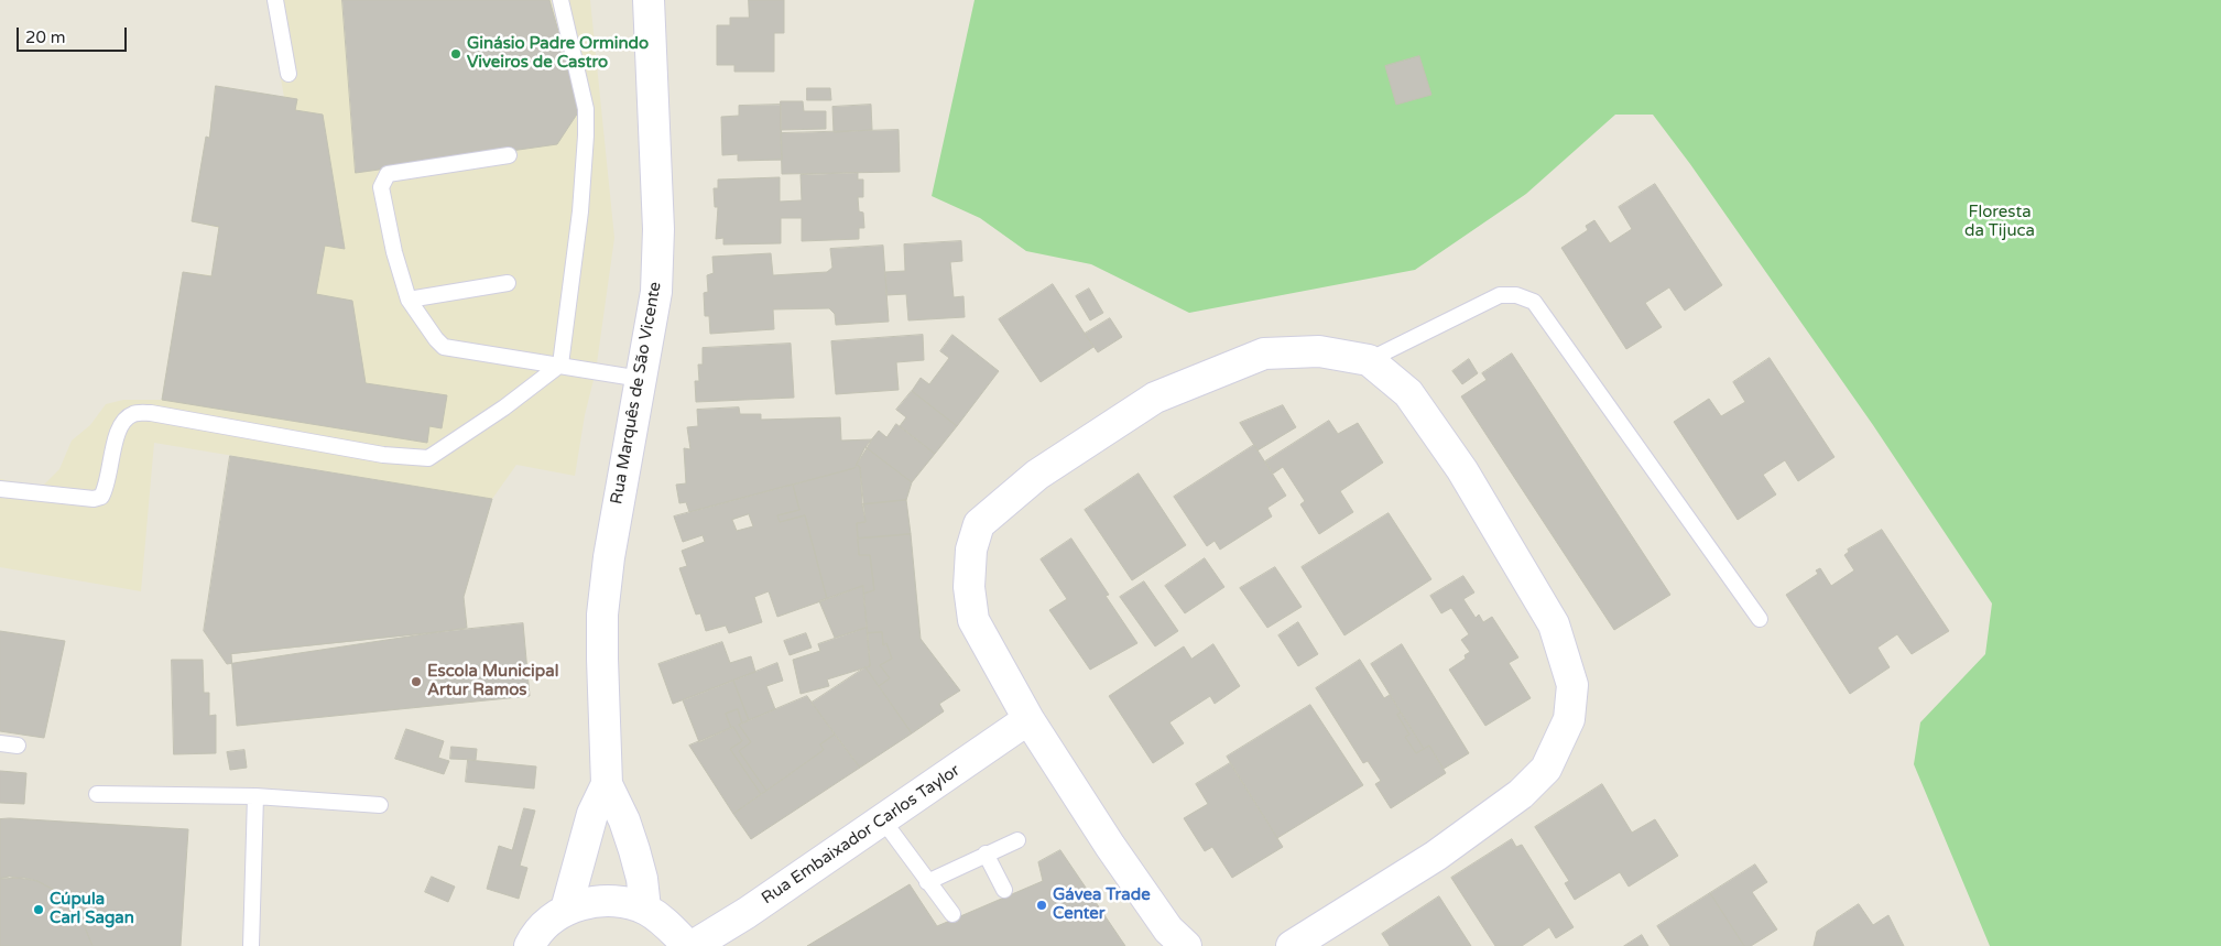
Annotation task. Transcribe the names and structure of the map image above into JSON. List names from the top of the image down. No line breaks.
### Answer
{"streets":{"street":["Rua Marquês de São Vicente","Rua Embaixador Carlos Taylor"]},"parks":["Floresta da Tijuca"],"places":["Ginásio Padre Ormindo Viveiros de Castro","Escola Municipal Artur Ramos","Gávea Trade Center","Cúpula Carl Sagan"],"scale_bar":"20 m"}
